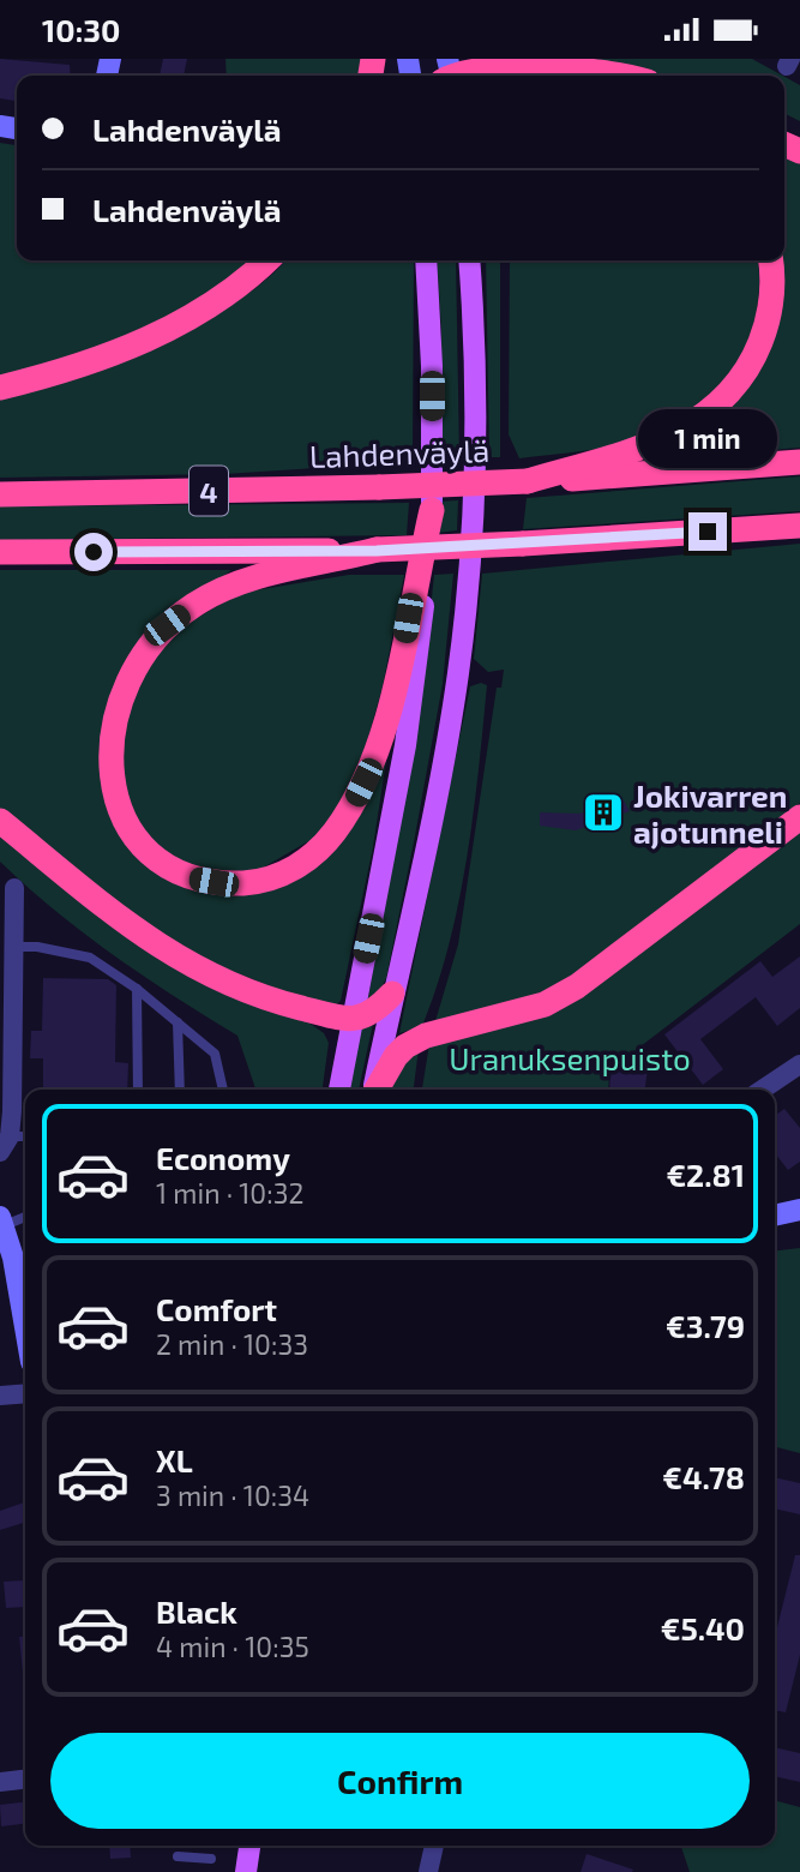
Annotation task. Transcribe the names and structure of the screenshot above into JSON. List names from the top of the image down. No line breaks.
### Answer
{"streets":{"highway":["Lahdenväylä","4"]},"parks":["Uranuksenpuisto"],"places":{"building":["Jokivarren ajotunneli"]},"page":{"status":"10:30","banner":["Lahdenväylä","Lahdenväylä"],"bubble":"1 min","list":[{"name":"Economy","note":"1 min · 10:32","value":"€2.81"},{"name":"Comfort","note":"2 min · 10:33","value":"€3.79"},{"name":"XL","note":"3 min · 10:34","value":"€4.78"},{"name":"Black","note":"4 min · 10:35","value":"€5.40"}],"buttons":"Confirm"}}
